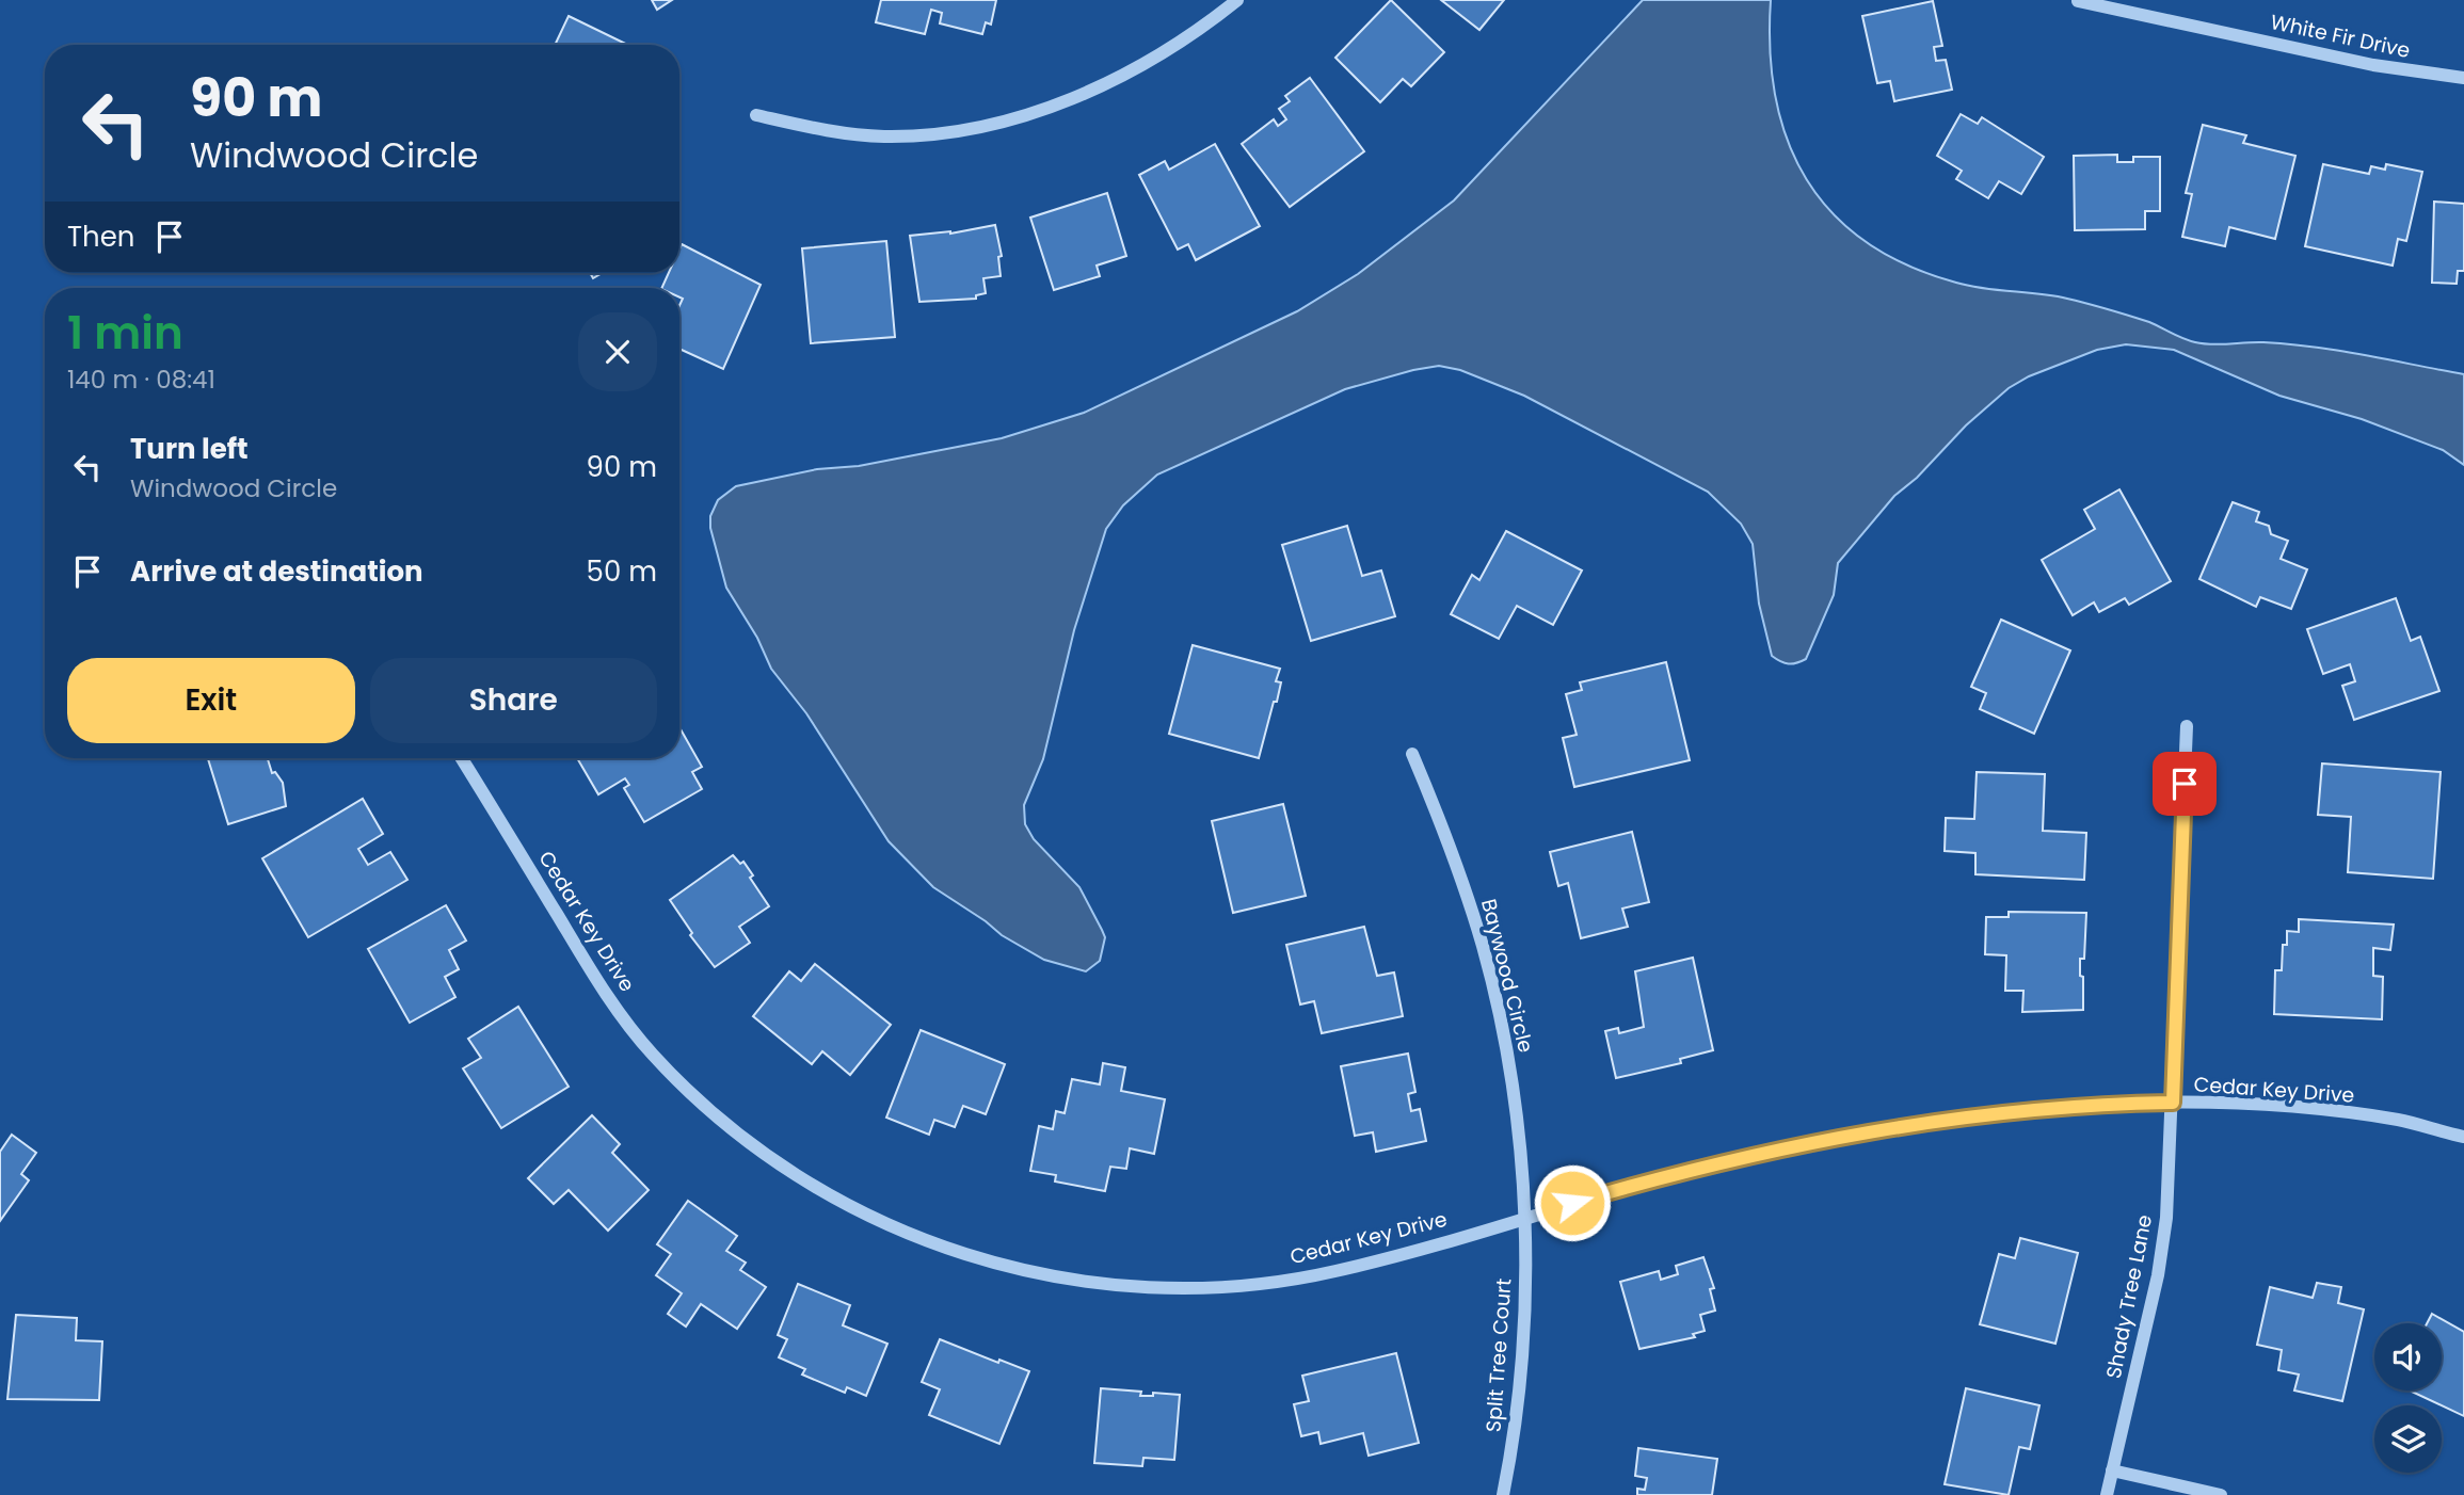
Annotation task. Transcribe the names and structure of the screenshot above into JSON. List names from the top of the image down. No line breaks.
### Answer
{"streets":{"street":["White Fir Drive","Cedar Key Drive","Baywood Circle","Shady Tree Lane","Split Tree Court"]},"crossings":[["Cedar Key Drive","Baywood Circle"],["Cedar Key Drive","Shady Tree Lane"],["Cedar Key Drive","Split Tree Court"],["Baywood Circle","Split Tree Court"]],"page":{"turn":["90 m","Windwood Circle"],"then":"Then","heading":["1 min","140 m · 08:41"],"list":[{"name":"Turn left","note":"Windwood Circle","value":"90 m"},{"name":"Arrive at destination","value":"50 m"}],"buttons":["Exit","Share"]}}
